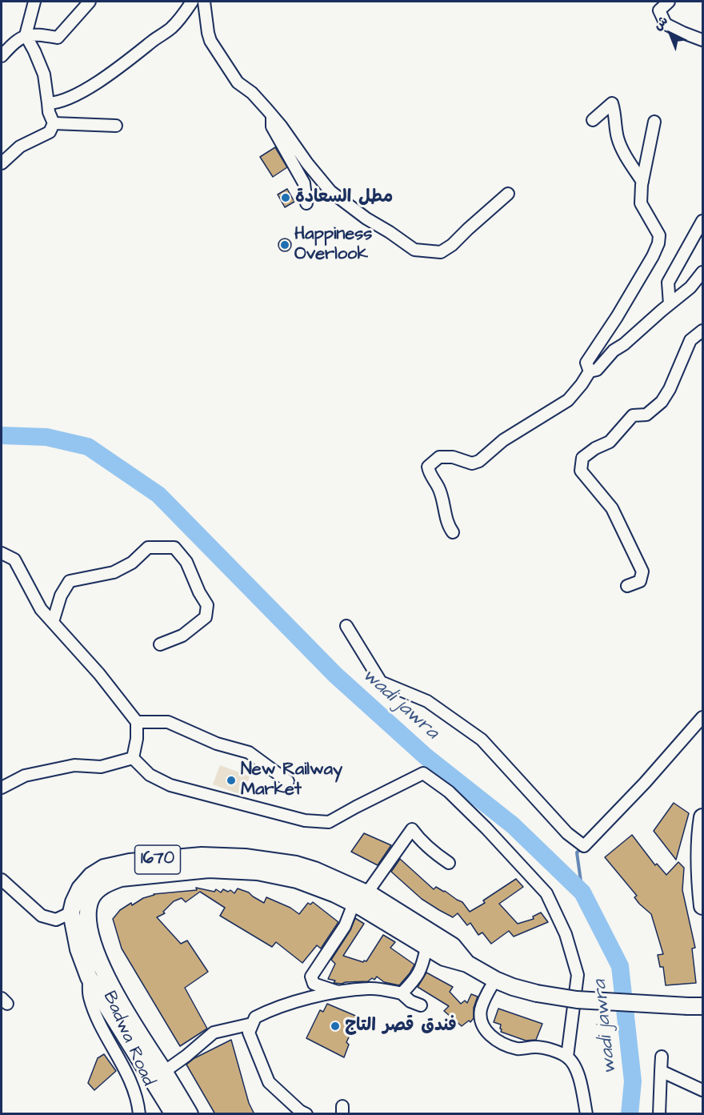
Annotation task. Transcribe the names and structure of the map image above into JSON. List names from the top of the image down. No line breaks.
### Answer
{"streets":{"highway":["1670"],"street":["Badwa Road"]},"water":["wadi jawra"],"places":["مطل السعادة","Happiness Overlook","New Railway Market","فندق قصر التاج"],"north":"top left"}
